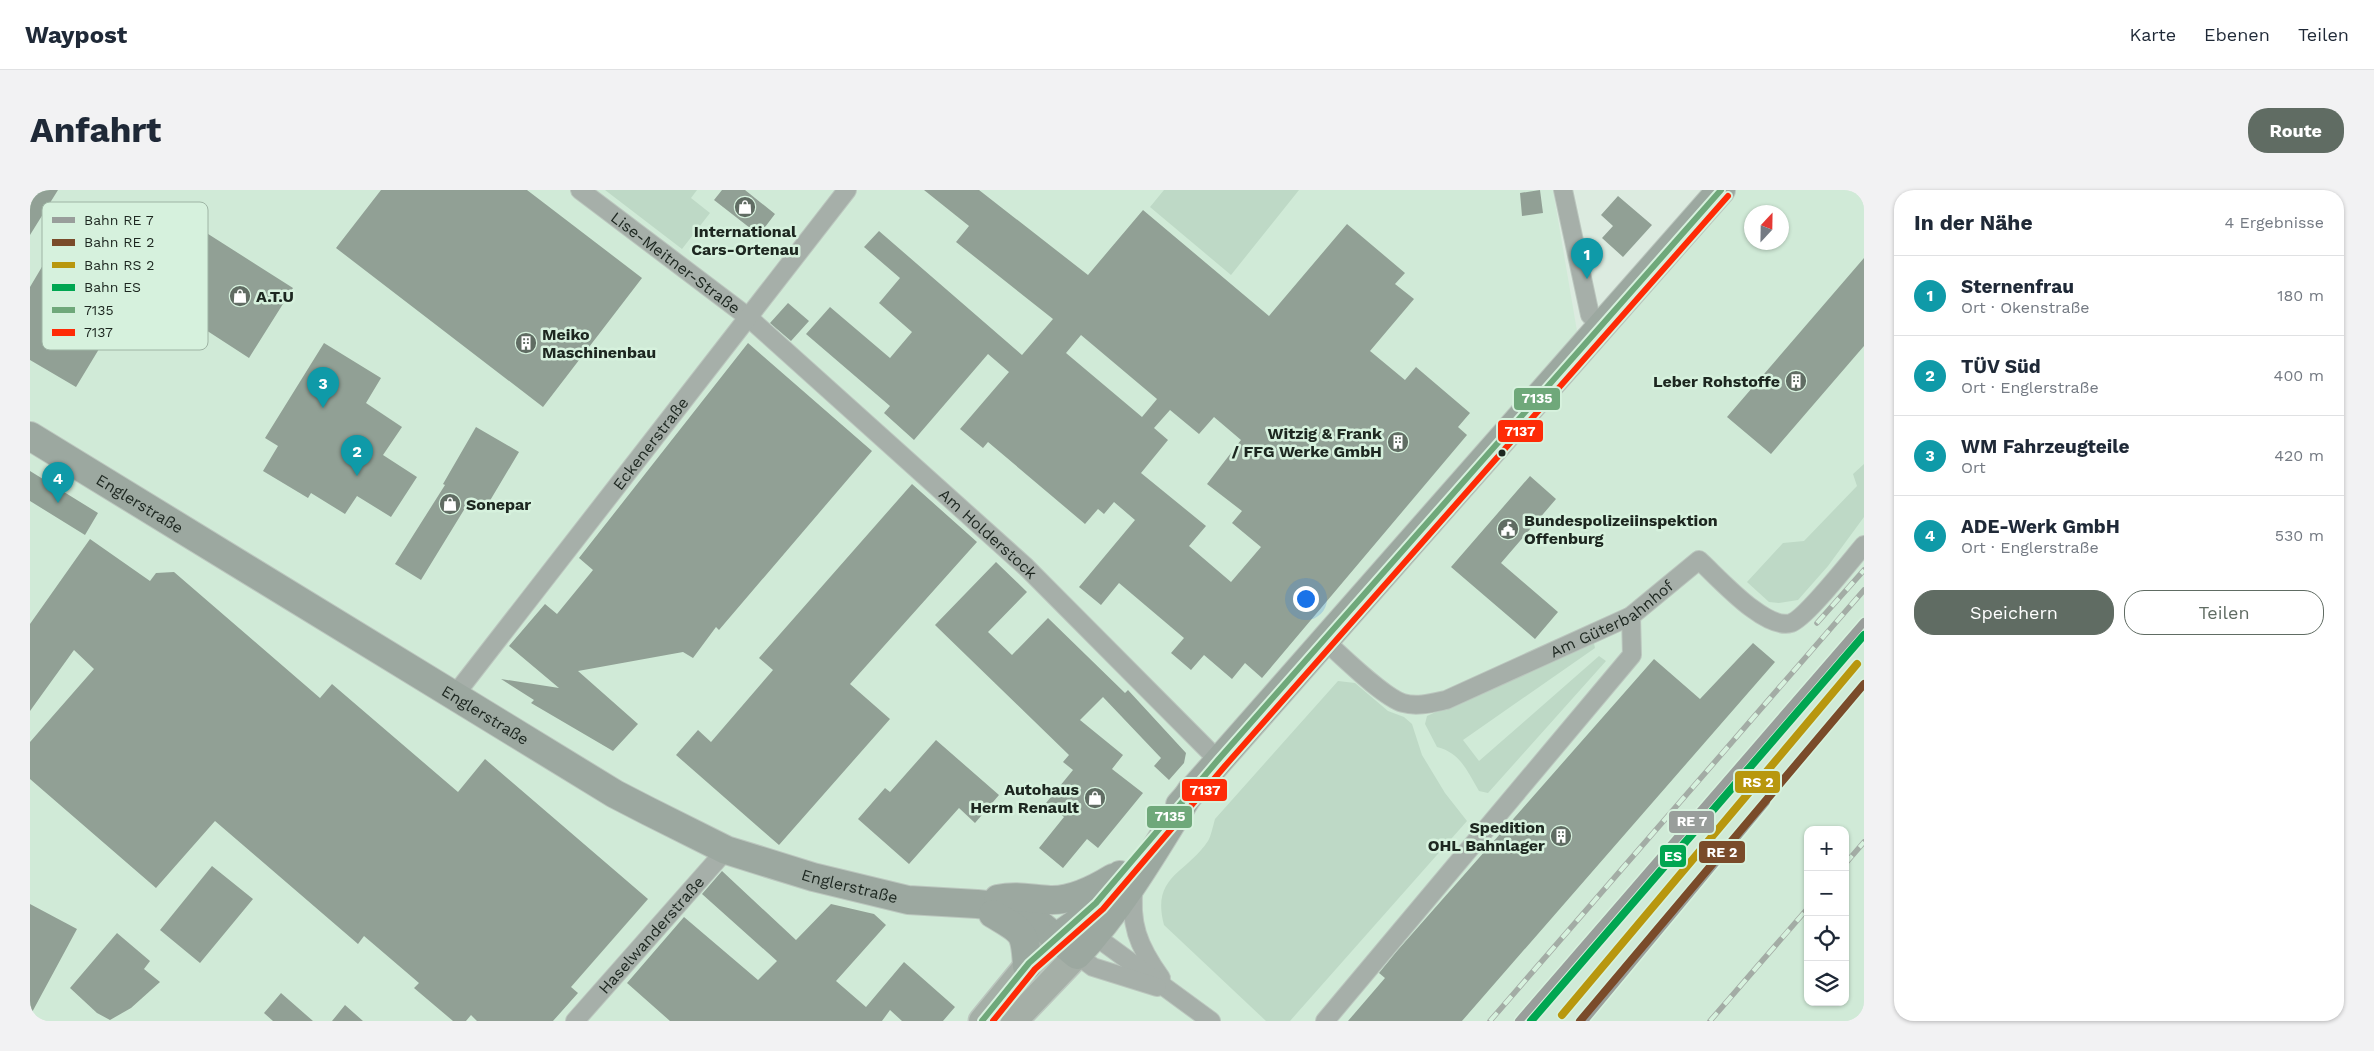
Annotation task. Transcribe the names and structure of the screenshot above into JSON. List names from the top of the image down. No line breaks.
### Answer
{"streets":{"main road":["Englerstraße"],"street":["Lise-Meitner-Straße","Eckenerstraße","Am Holderstock","Am Güterbahnhof","Haselwanderstraße"]},"crossings":[["Lise-Meitner-Straße","Eckenerstraße"],["Lise-Meitner-Straße","Am Holderstock"],["Eckenerstraße","Englerstraße"],["Eckenerstraße","Am Holderstock"],["Englerstraße","Haselwanderstraße"]],"places":{"shop":["International Cars-Ortenau","A.T.U","Sonepar","Autohaus Herm Renault"],"building":["Meiko Maschinenbau","Leber Rohstoffe","Witzig & Frank / FFG Werke GmbH","Spedition OHL Bahnlager"],"public building":["Bundespolizeiinspektion Offenburg"]},"lines":["transit line 7135","transit line 7137","rail line ES"],"legend":["Bahn RE 7","Bahn RE 2","Bahn RS 2","Bahn ES","7135","7137"],"north":"top","page":{"header":"Waypost","nav":["Karte","Ebenen","Teilen"],"buttons":["Route",["Speichern","Teilen"]],"title":"Anfahrt","heading":["In der Nähe","4 Ergebnisse"],"pins":["1","3","2","4"],"list":[{"mark":"1","name":"Sternenfrau","note":"Ort · Okenstraße","value":"180 m"},{"mark":"2","name":"TÜV Süd","note":"Ort · Englerstraße","value":"400 m"},{"mark":"3","name":"WM Fahrzeugteile","note":"Ort","value":"420 m"},{"mark":"4","name":"ADE-Werk GmbH","note":"Ort · Englerstraße","value":"530 m"}],"map_buttons":["+","−"]}}
